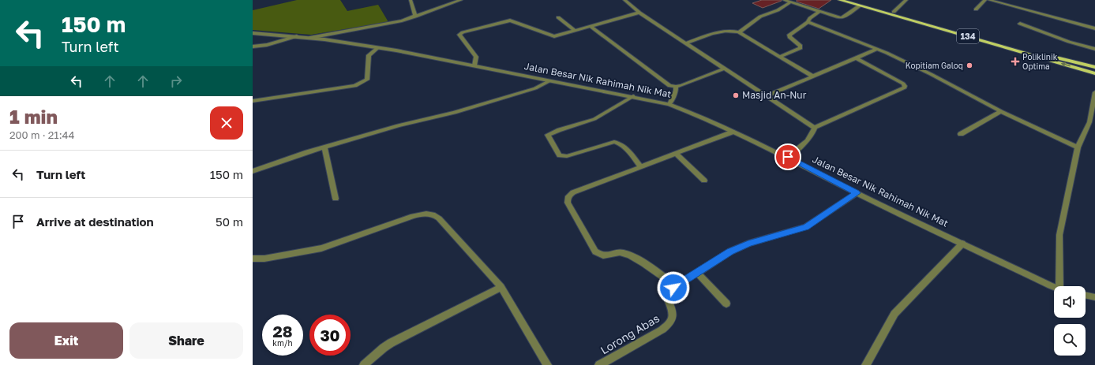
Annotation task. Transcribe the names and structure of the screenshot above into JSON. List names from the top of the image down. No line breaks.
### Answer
{"streets":{"main road":["134"],"street":["Jalan Besar Nik Rahimah Nik Mat","Lorong Abas"]},"crossings":[["Jalan Besar Nik Rahimah Nik Mat","Lorong Abas"]],"places":{"health":["Poliklinik Optima"],"other":["Kopitiam Galoq","Masjid An-Nur"]},"page":{"turn":["150 m","Turn left"],"heading":["1 min","200 m · 21:44"],"list":[{"name":"Turn left","value":"150 m"},{"name":"Arrive at destination","value":"50 m"}],"speed":"28 km/h","limit":"30","buttons":["Exit","Share"]}}
